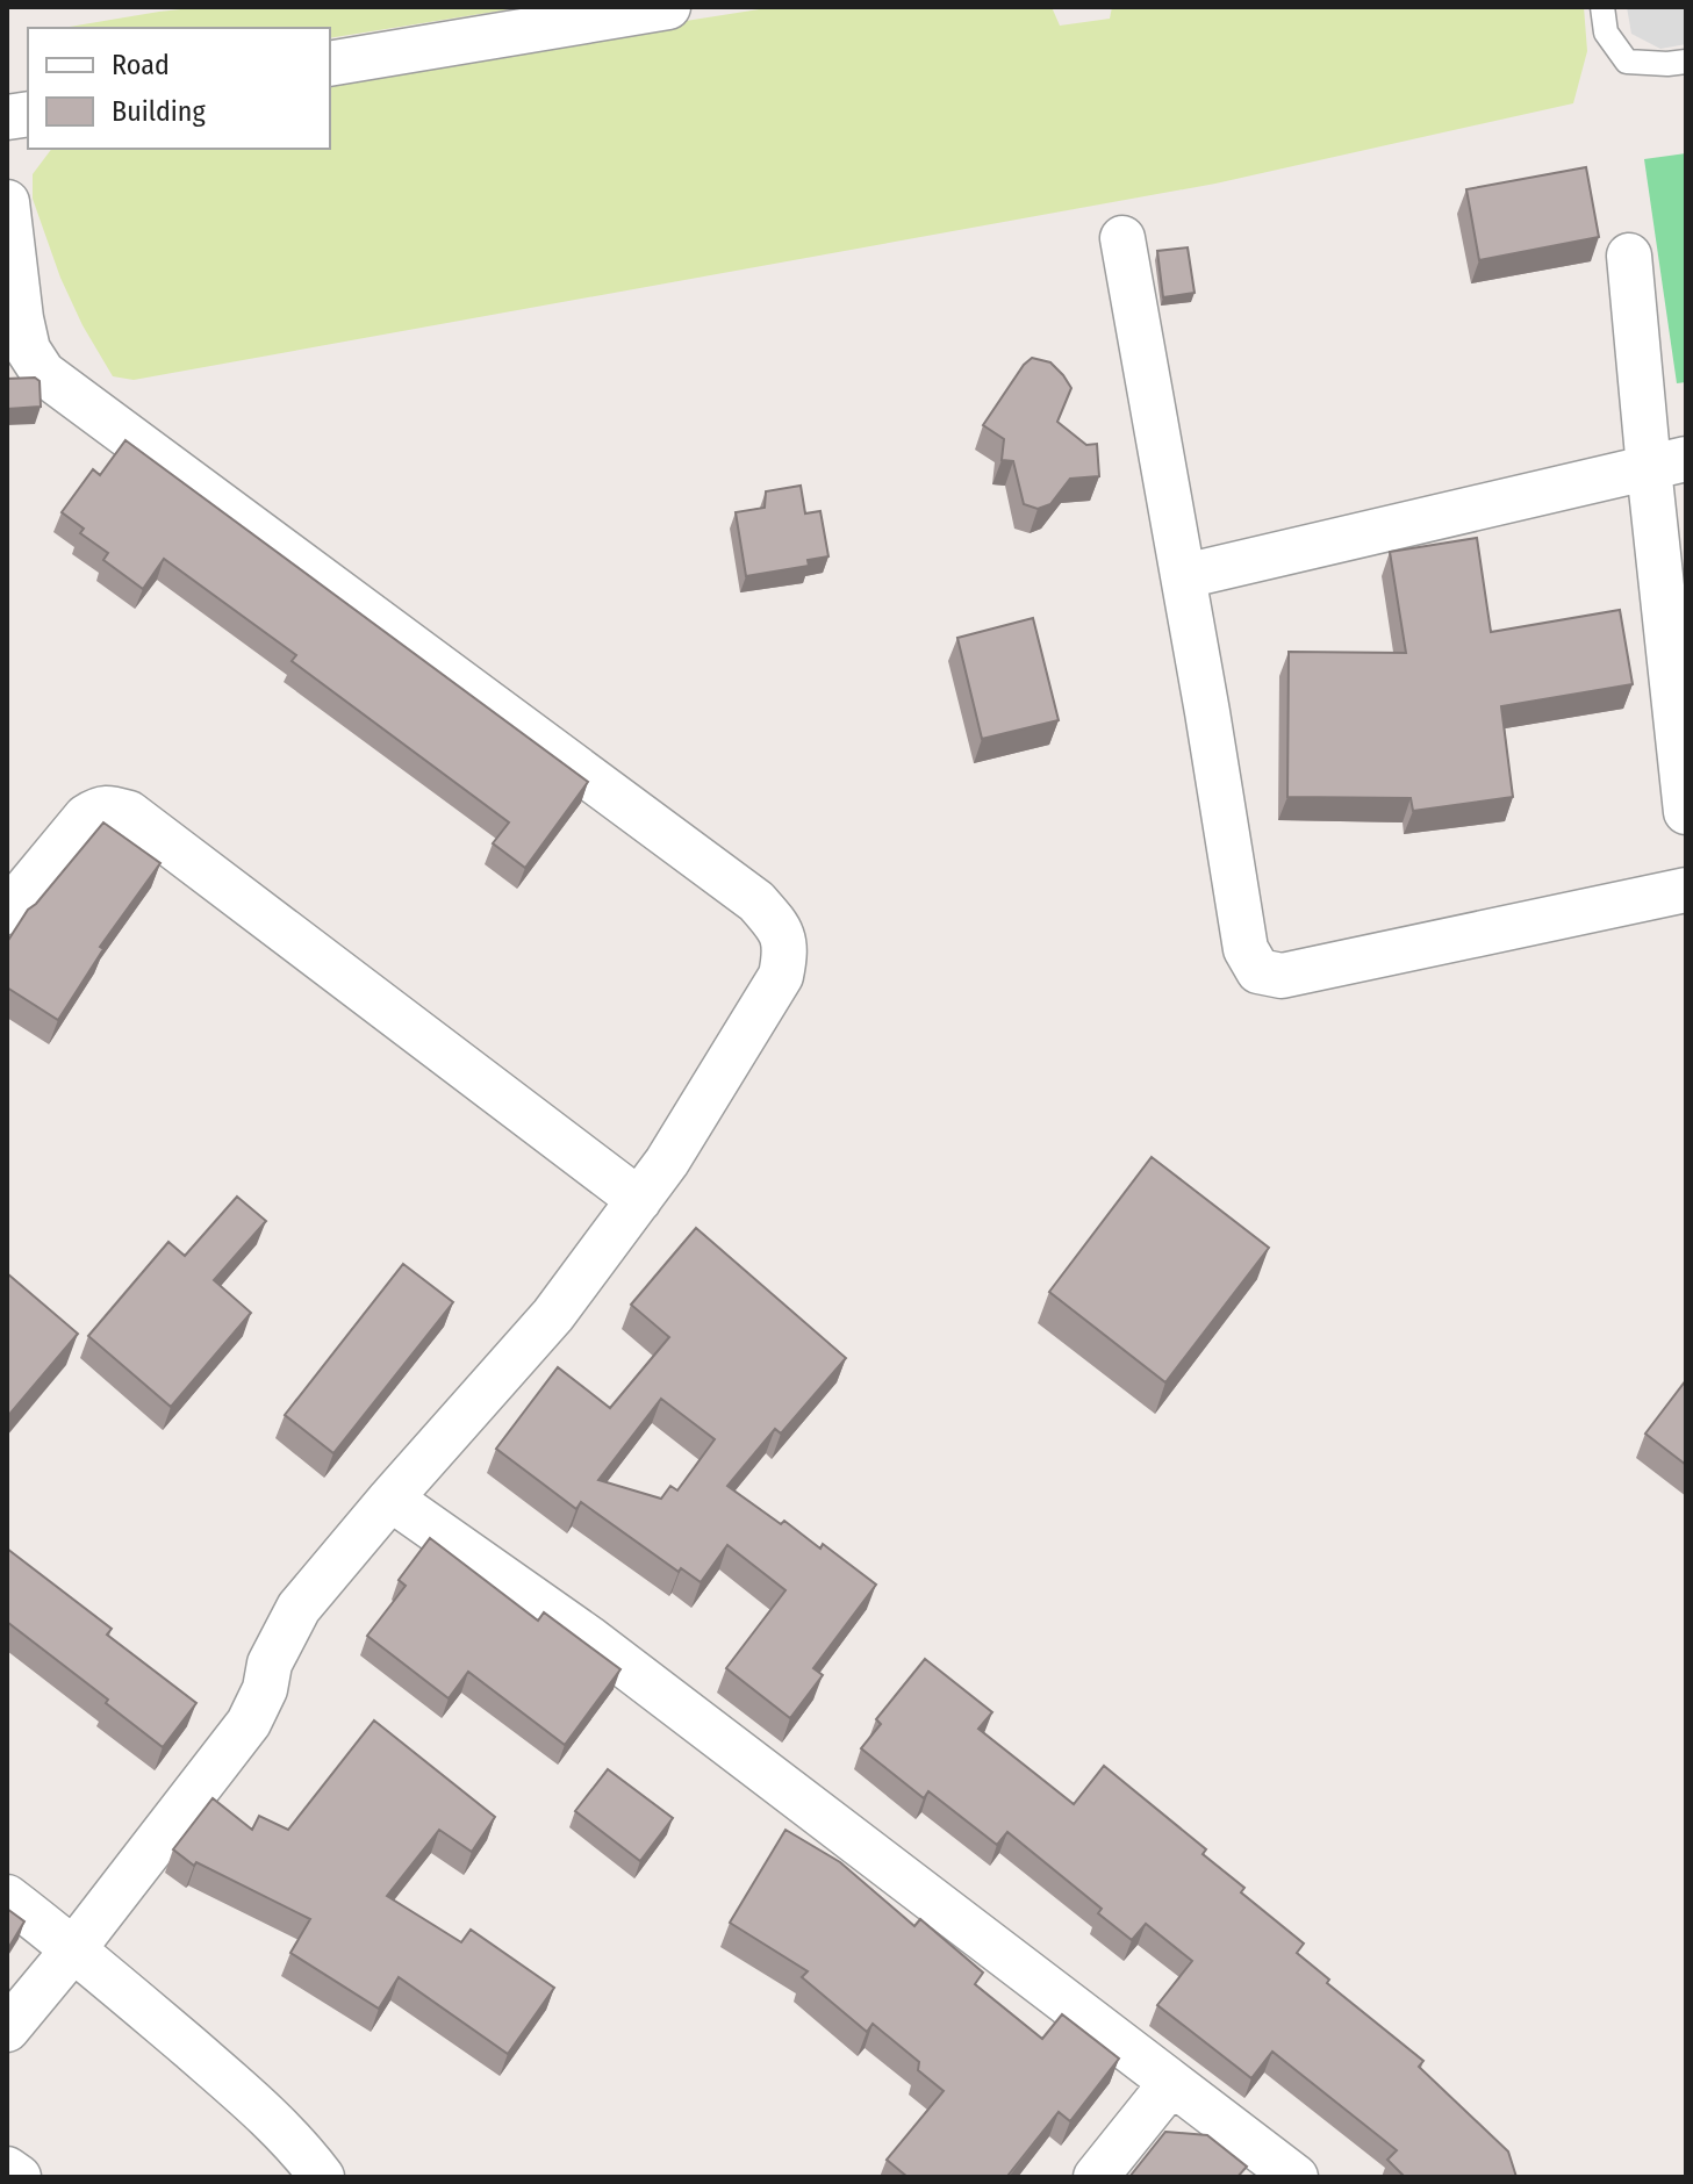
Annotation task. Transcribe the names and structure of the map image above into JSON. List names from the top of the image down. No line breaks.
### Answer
{"legend":["Road","Building"]}
